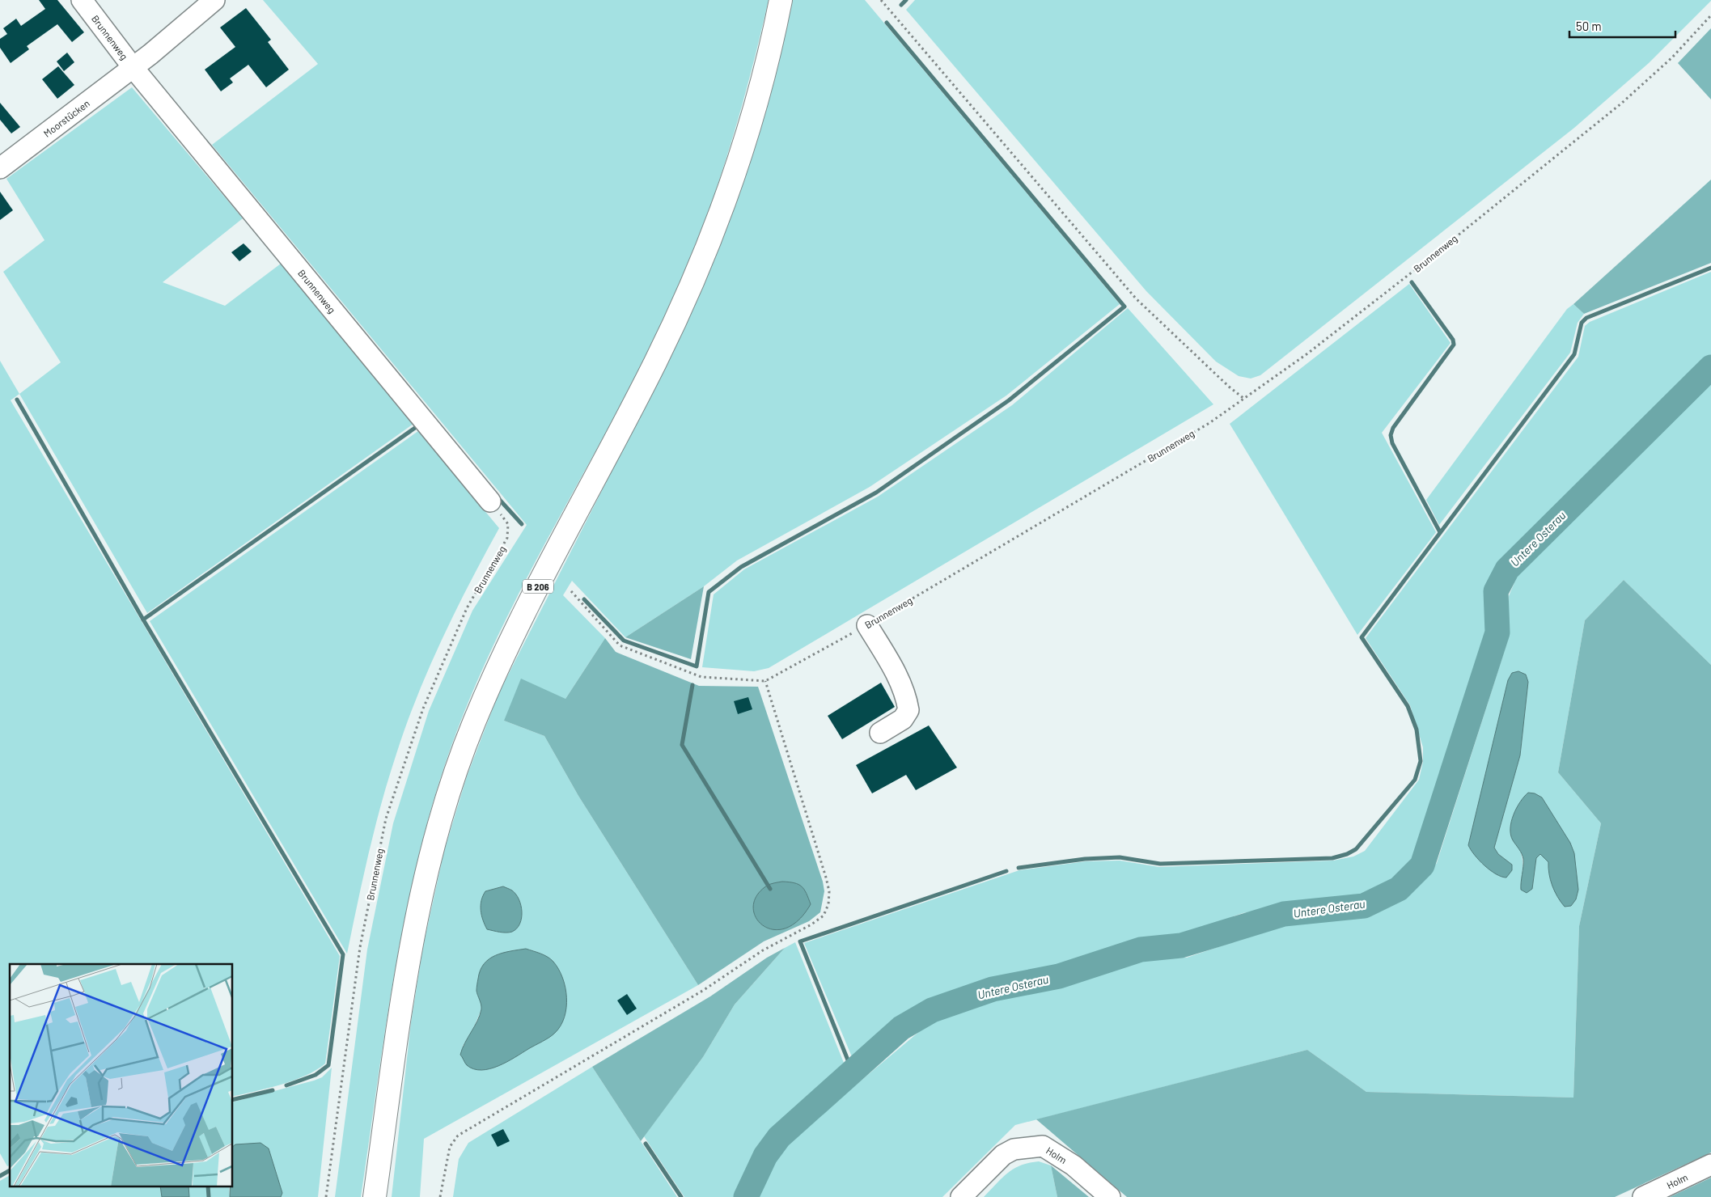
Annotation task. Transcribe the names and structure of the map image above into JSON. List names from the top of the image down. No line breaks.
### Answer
{"streets":{"main road":["B 206"],"street":["Brunnenweg","Moorstücken","Holm"]},"crossings":[["Brunnenweg","Moorstücken"]],"water":["Untere Osterau"],"scale_bar":"50 m"}
